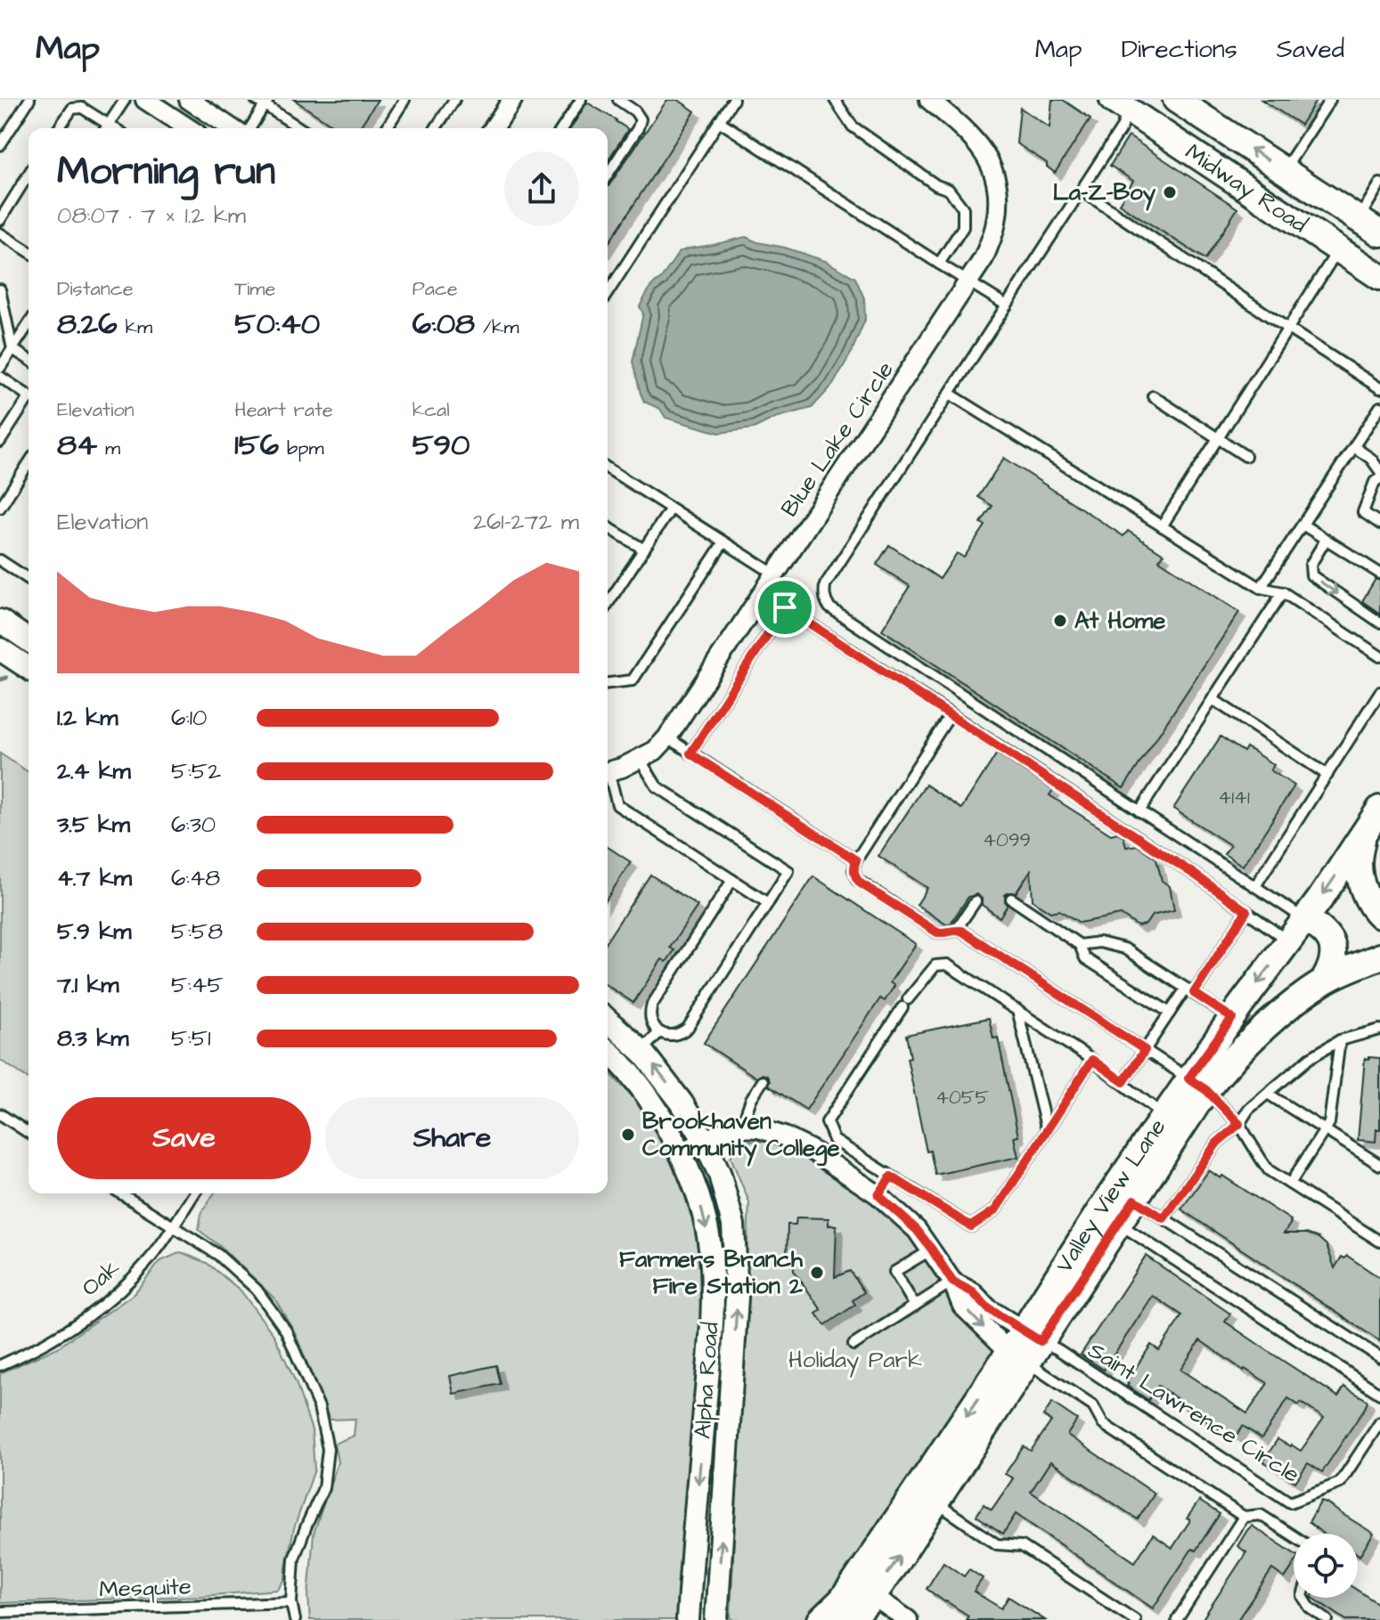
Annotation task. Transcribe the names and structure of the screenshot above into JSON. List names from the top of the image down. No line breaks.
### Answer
{"streets":{"main road":["Midway Road","Valley View Lane"],"street":["Blue Lake Circle","Alpha Road"],"lane":["Oak","Saint Lawrence Circle","Mesquite"]},"crossings":[["Valley View Lane","Saint Lawrence Circle"]],"parks":["Holiday Park"],"places":["La-Z-Boy","At Home","Brookhaven Community College","Farmers Branch Fire Station 2"],"house_numbers":["4141","4099","4055"],"page":{"header":"Map","nav":["Map","Directions","Saved"],"heading":["Morning run","08:07 · 7 × 1.2 km"],"stats":[["Distance","8.26 km"],["Time","50:40"],["Pace","6:08 /km"],["Elevation","84 m"],["Heart rate","156 bpm"],["kcal","590"]],"chart":["Elevation","261–272 m"],"list":[{"name":"1.2 km","note":"6:10"},{"name":"2.4 km","note":"5:52"},{"name":"3.5 km","note":"6:30"},{"name":"4.7 km","note":"6:48"},{"name":"5.9 km","note":"5:58"},{"name":"7.1 km","note":"5:45"},{"name":"8.3 km","note":"5:51"}],"buttons":["Save","Share"]}}
